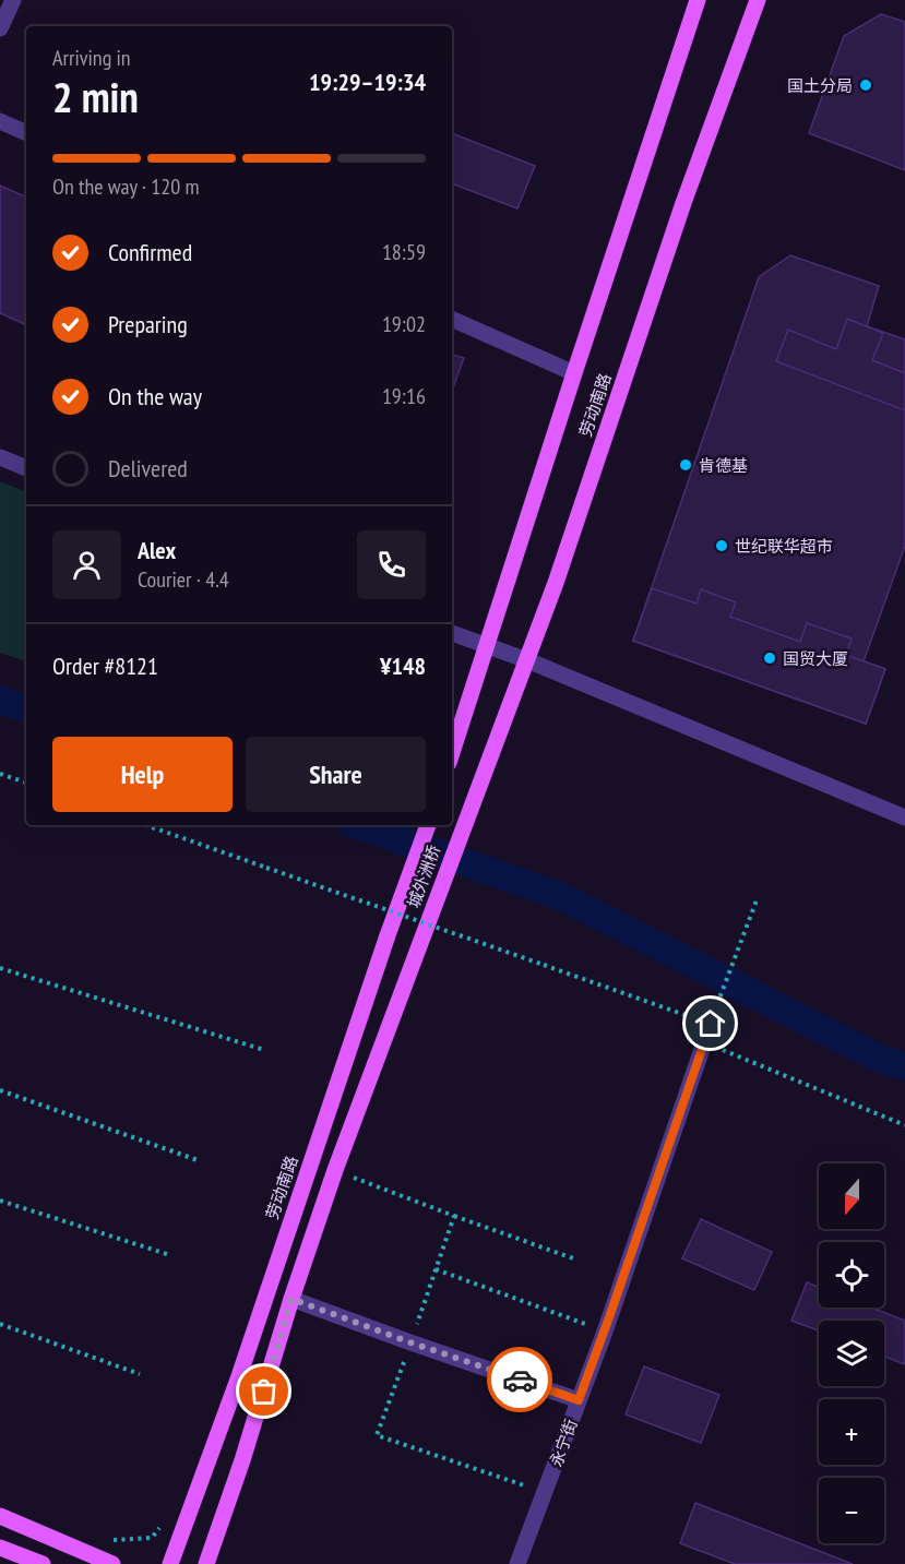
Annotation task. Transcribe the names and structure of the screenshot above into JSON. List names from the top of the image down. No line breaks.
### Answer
{"streets":{"main road":["劳动南路","城外洲桥"],"street":["永宁街"]},"crossings":[["劳动南路","城外洲桥"]],"places":["国土分局","肯德基","世纪联华超市","国贸大厦"],"north":"bottom","page":{"heading":["2 min","Arriving in","19:29–19:34"],"panel":["Alex","Courier · 4.4","Order #8121","¥148"],"bar":"On the way · 120 m","list":[["Confirmed","18:59"],["Preparing","19:02"],["On the way","19:16"],"Delivered"],"buttons":["Help","Share"],"map_buttons":["+","−"]}}
